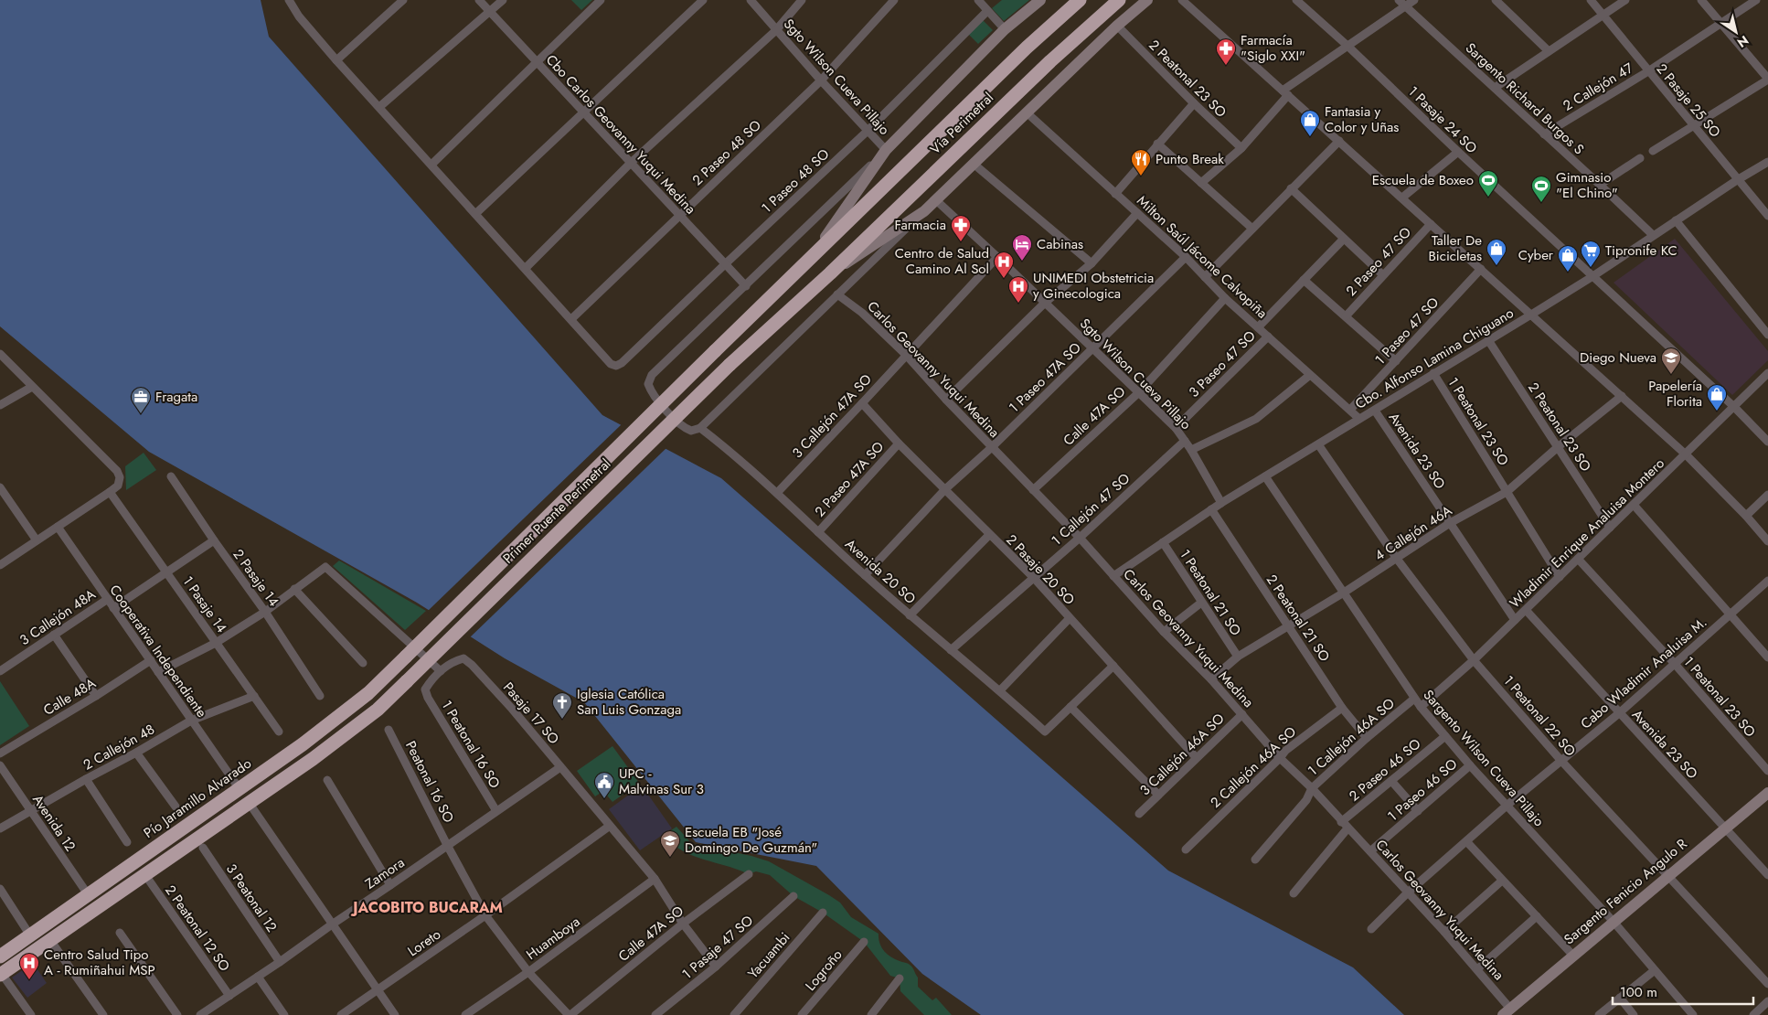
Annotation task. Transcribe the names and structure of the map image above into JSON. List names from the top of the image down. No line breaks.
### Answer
{"streets":{"highway":["Vía Perimetral","Primer Puente Perimetral","Pío Jaramillo Alvarado"],"street":["Sgto Wilson Cueva Pillajo","2 Peatonal 23 SO","2 Callejón 47","Sargento Richard Burgos S","2 Pasaje 25 SO","1 Pasaje 24 SO","Cbo Carlos Geovanny Yuqui Medina","2 Paseo 48 SO","1 Paseo 48 SO","Milton Saúl Jácome Calvopiña","2 Paseo 47 SO","1 Paseo 47 SO","Cbo. Alfonso Lamina Chiguano","3 Paseo 47 SO","Carlos Geovanny Yuqui Medina","1 Paseo 47A SO","3 Callejón 47A SO","Calle 47A SO","1 Peatonal 23 SO","Avenida 23 SO","2 Paseo 47A SO","1 Callejón 47 SO","4 Callejón 46A","Wladimir Enrique Analuisa Montero","2 Pasaje 20 SO","Avenida 20 SO","2 Pasaje 14","1 Peatonal 21 SO","1 Pasaje 14","3 Callejón 48A","2 Peatonal 21 SO","Cooperativa Independiente","Cabo Wladimir Analuisa M.","Calle 48A","Pasaje 17 SO","1 Peatonal 22 SO","1 Callejón 46A SO","1 Peatonal 16 SO","2 Callejón 48","3 Callejón 46A SO","Sargento Wilson Cueva Pillajo","2 Callejón 46A SO","2 Paseo 46 SO","Peatonal 16 SO","1 Paseo 46 SO","Avenida 12","Zamora","Sargento Fenicio Angulo R","3 Peatonal 12","2 Peatonal 12 SO","Huamboya","Loreto","1 Pasaje 47 SO","Yacuambi","Logroño"]},"crossings":[["Sgto Wilson Cueva Pillajo","Vía Perimetral"],["Sgto Wilson Cueva Pillajo","2 Paseo 48 SO"],["Sgto Wilson Cueva Pillajo","1 Paseo 48 SO"],["Sgto Wilson Cueva Pillajo","Cbo. Alfonso Lamina Chiguano"],["Sgto Wilson Cueva Pillajo","3 Paseo 47 SO"],["Sgto Wilson Cueva Pillajo","1 Paseo 47A SO"],["Sgto Wilson Cueva Pillajo","3 Callejón 47A SO"],["Sgto Wilson Cueva Pillajo","Calle 47A SO"],["Sgto Wilson Cueva Pillajo","1 Callejón 47 SO"],["2 Peatonal 23 SO","Vía Perimetral"],["2 Peatonal 23 SO","Cbo. Alfonso Lamina Chiguano"],["2 Peatonal 23 SO","4 Callejón 46A"],["2 Peatonal 23 SO","Wladimir Enrique Analuisa Montero"],["2 Callejón 47","Sargento Richard Burgos S"],["2 Callejón 47","2 Pasaje 25 SO"],["Sargento Richard Burgos S","Cbo. Alfonso Lamina Chiguano"],["2 Pasaje 25 SO","Cbo. Alfonso Lamina Chiguano"],["1 Pasaje 24 SO","Cbo. Alfonso Lamina Chiguano"],["1 Pasaje 24 SO","Wladimir Enrique Analuisa Montero"],["Vía Perimetral","Cbo Carlos Geovanny Yuqui Medina"],["Vía Perimetral","Milton Saúl Jácome Calvopiña"],["Vía Perimetral","Carlos Geovanny Yuqui Medina"],["Vía Perimetral","Primer Puente Perimetral"],["Vía Perimetral","Avenida 20 SO"],["Cbo Carlos Geovanny Yuqui Medina","2 Paseo 48 SO"],["Cbo Carlos Geovanny Yuqui Medina","1 Paseo 48 SO"],["2 Paseo 48 SO","1 Paseo 48 SO"],["Milton Saúl Jácome Calvopiña","1 Paseo 47 SO"],["Milton Saúl Jácome Calvopiña","Cbo. Alfonso Lamina Chiguano"],["Milton Saúl Jácome Calvopiña","3 Paseo 47 SO"],["Milton Saúl Jácome Calvopiña","1 Paseo 47A SO"],["Milton Saúl Jácome Calvopiña","Calle 47A SO"],["Cbo. Alfonso Lamina Chiguano","Carlos Geovanny Yuqui Medina"],["Cbo. Alfonso Lamina Chiguano","1 Peatonal 23 SO"],["Cbo. Alfonso Lamina Chiguano","Avenida 23 SO"],["Cbo. Alfonso Lamina Chiguano","1 Peatonal 21 SO"],["Cbo. Alfonso Lamina Chiguano","2 Peatonal 21 SO"],["Cbo. Alfonso Lamina Chiguano","1 Peatonal 22 SO"],["Cbo. Alfonso Lamina Chiguano","Sargento Wilson Cueva Pillajo"],["Carlos Geovanny Yuqui Medina","1 Paseo 47A SO"],["Carlos Geovanny Yuqui Medina","3 Callejón 47A SO"],["Carlos Geovanny Yuqui Medina","Calle 47A SO"],["Carlos Geovanny Yuqui Medina","1 Callejón 47 SO"],["Carlos Geovanny Yuqui Medina","4 Callejón 46A"],["Carlos Geovanny Yuqui Medina","Cabo Wladimir Analuisa M."],["Carlos Geovanny Yuqui Medina","1 Callejón 46A SO"],["Carlos Geovanny Yuqui Medina","3 Callejón 46A SO"],["Carlos Geovanny Yuqui Medina","2 Callejón 46A SO"],["Carlos Geovanny Yuqui Medina","2 Paseo 46 SO"],["Carlos Geovanny Yuqui Medina","1 Paseo 46 SO"],["Carlos Geovanny Yuqui Medina","Sargento Fenicio Angulo R"],["1 Paseo 47A SO","2 Pasaje 20 SO"],["1 Paseo 47A SO","Avenida 20 SO"],["3 Callejón 47A SO","2 Pasaje 20 SO"],["3 Callejón 47A SO","Avenida 20 SO"],["Calle 47A SO","Pasaje 17 SO"],["Calle 47A SO","Peatonal 16 SO"],["1 Peatonal 23 SO","4 Callejón 46A"],["1 Peatonal 23 SO","Wladimir Enrique Analuisa Montero"],["1 Peatonal 23 SO","Cabo Wladimir Analuisa M."],["Avenida 23 SO","4 Callejón 46A"],["Avenida 23 SO","Wladimir Enrique Analuisa Montero"],["Avenida 23 SO","Cabo Wladimir Analuisa M."],["Avenida 23 SO","Sargento Fenicio Angulo R"],["2 Paseo 47A SO","2 Pasaje 20 SO"],["2 Paseo 47A SO","Avenida 20 SO"],["1 Callejón 47 SO","2 Pasaje 20 SO"],["1 Callejón 47 SO","Avenida 20 SO"],["Primer Puente Perimetral","Pío Jaramillo Alvarado"],["4 Callejón 46A","1 Peatonal 21 SO"],["4 Callejón 46A","2 Peatonal 21 SO"],["4 Callejón 46A","1 Peatonal 22 SO"],["4 Callejón 46A","Sargento Wilson Cueva Pillajo"],["Wladimir Enrique Analuisa Montero","1 Peatonal 22 SO"],["Wladimir Enrique Analuisa Montero","Sargento Wilson Cueva Pillajo"],["2 Pasaje 20 SO","3 Callejón 46A SO"],["2 Pasaje 14","3 Callejón 48A"],["1 Pasaje 14","3 Callejón 48A"],["1 Pasaje 14","2 Callejón 48"],["3 Callejón 48A","Cooperativa Independiente"],["2 Peatonal 21 SO","1 Callejón 46A SO"],["2 Peatonal 21 SO","2 Callejón 46A SO"],["Cooperativa Independiente","Calle 48A"],["Cooperativa Independiente","2 Callejón 48"],["Cooperativa Independiente","Pío Jaramillo Alvarado"],["Cabo Wladimir Analuisa M.","1 Peatonal 22 SO"],["Cabo Wladimir Analuisa M.","Sargento Wilson Cueva Pillajo"],["Pasaje 17 SO","1 Peatonal 16 SO"],["Pasaje 17 SO","Zamora"],["Pasaje 17 SO","Huamboya"],["Pasaje 17 SO","Loreto"],["Pasaje 17 SO","1 Pasaje 47 SO"],["1 Peatonal 22 SO","Sargento Fenicio Angulo R"],["1 Callejón 46A SO","Sargento Wilson Cueva Pillajo"],["1 Peatonal 16 SO","Zamora"],["2 Callejón 48","Avenida 12"],["Sargento Wilson Cueva Pillajo","2 Paseo 46 SO"],["Sargento Wilson Cueva Pillajo","1 Paseo 46 SO"],["Sargento Wilson Cueva Pillajo","Sargento Fenicio Angulo R"],["Peatonal 16 SO","Zamora"],["Peatonal 16 SO","Huamboya"],["Peatonal 16 SO","Loreto"],["Pío Jaramillo Alvarado","Avenida 12"],["Zamora","3 Peatonal 12"],["Zamora","2 Peatonal 12 SO"]],"districts":["JACOBITO BUCARAM"],"places":{"pharmacy":["Farmacía \"Siglo XXI\"","Farmacia"],"shop":["Fantasia y Color y Uñas","Taller De Bicicletas","Cyber","Papelería Florita"],"restaurant":["Punto Break"],"sports":["Escuela de Boxeo","Gimnasio \"El Chino\""],"hotel":["Cabinas"],"supermarket":["Tipronife KC"],"hospital":["Centro de Salud Camino Al Sol","UNIMEDI Obstetricia y Ginecologica","Centro Salud Tipo A - Rumiñahui MSP"],"school or university":["Diego Nueva","Escuela EB \"José Domingo De Guzmán\""],"office":["Fragata"],"church":["Iglesia Católica San Luis Gonzaga"],"public building":["UPC - Malvinas Sur 3"]},"scale_bar":"100 m","north":"bottom right"}
